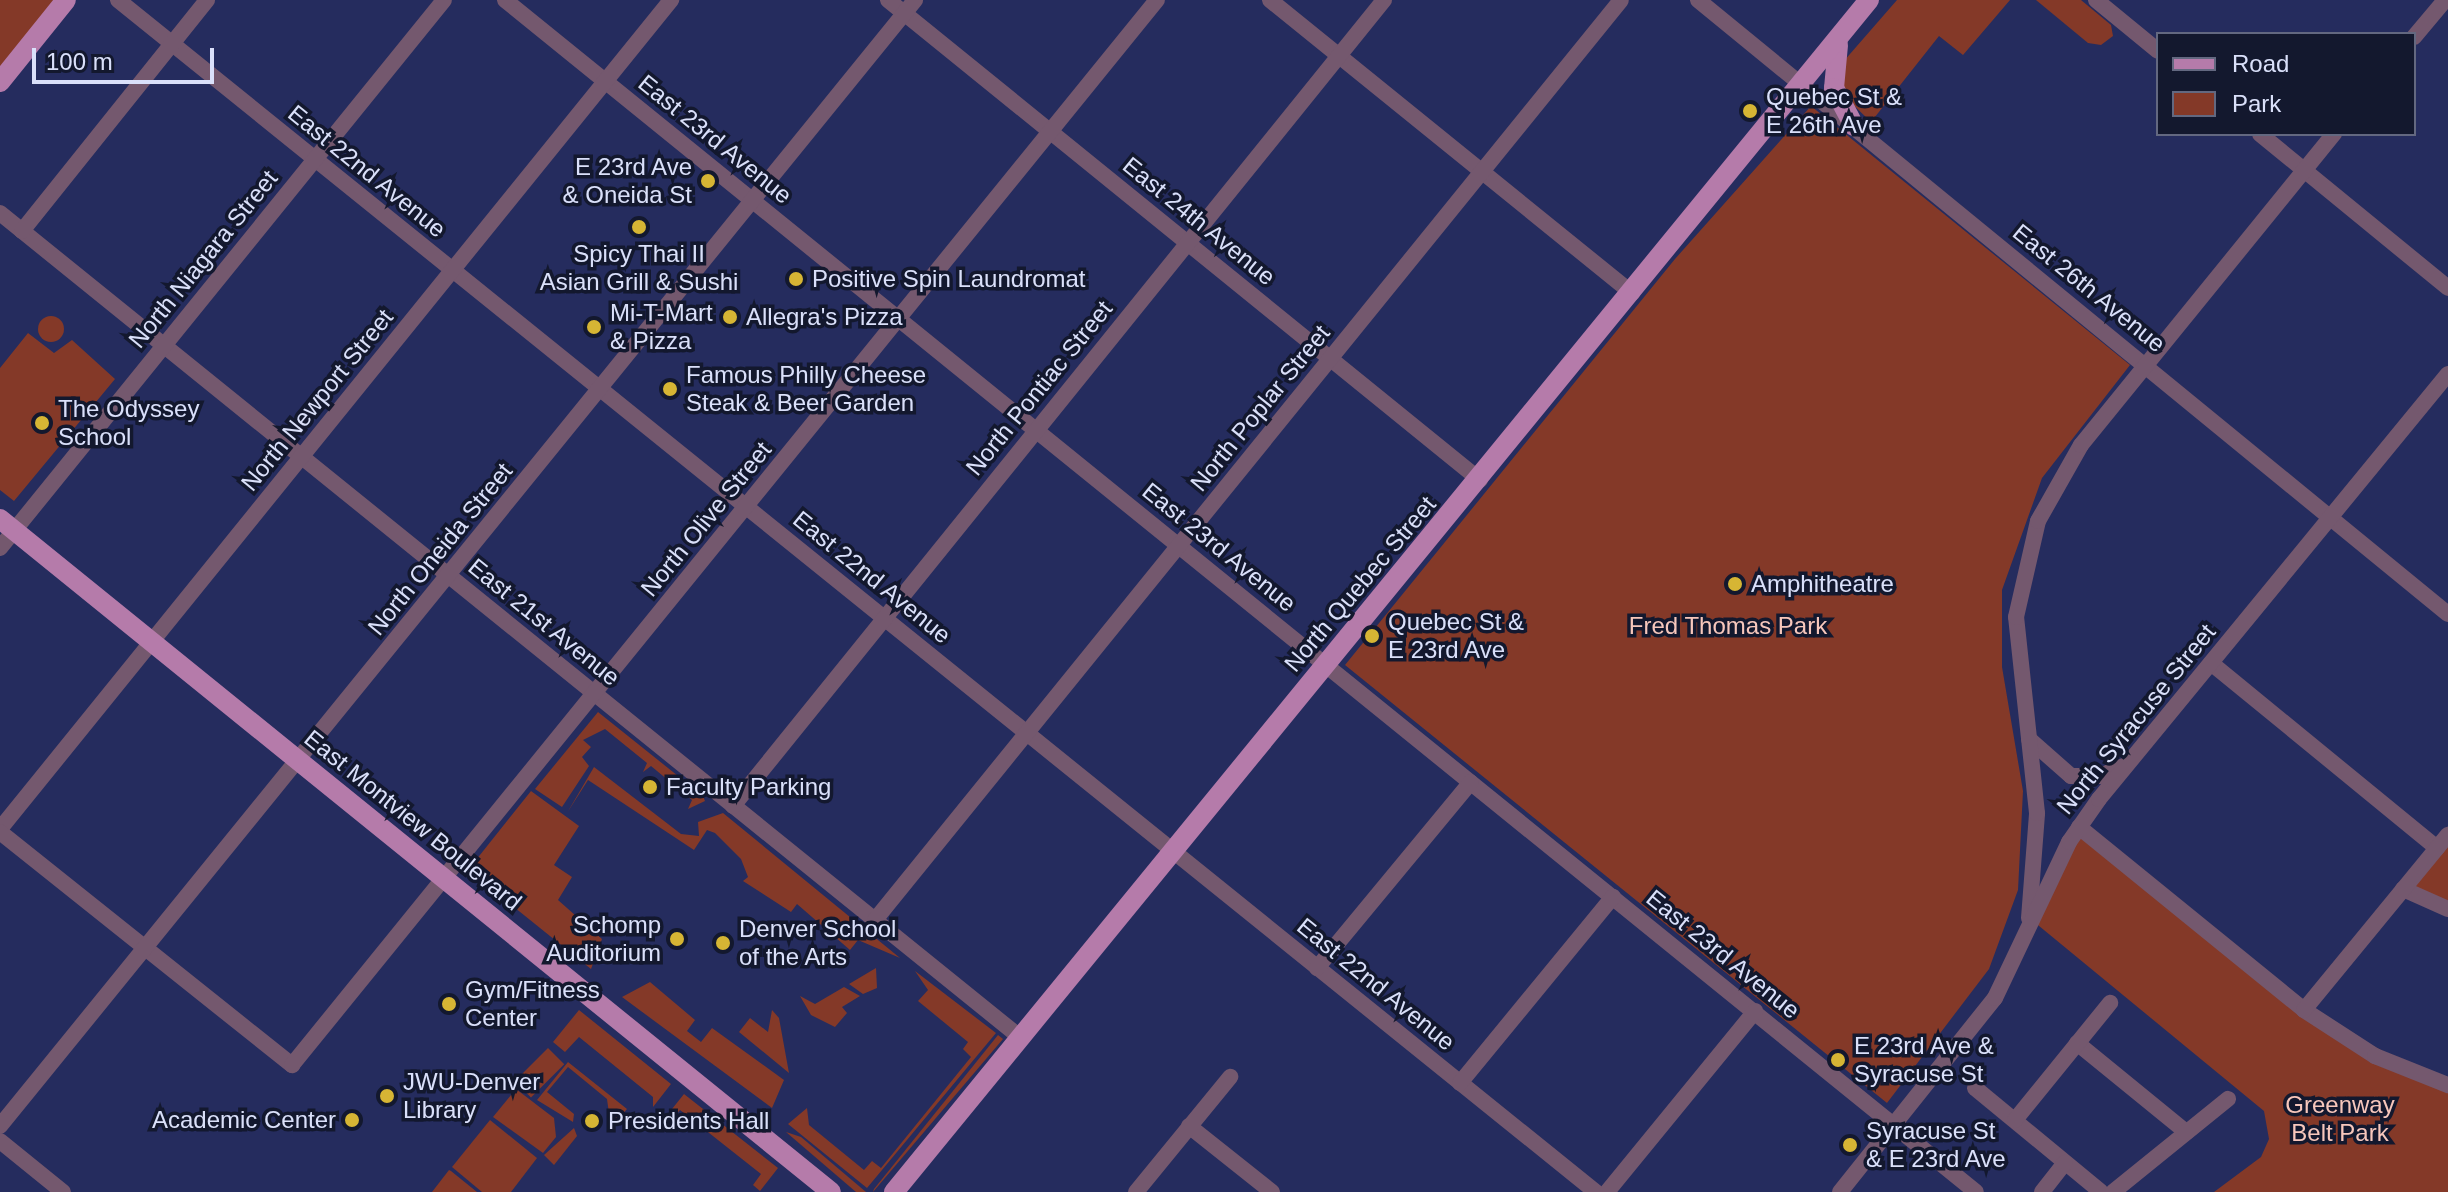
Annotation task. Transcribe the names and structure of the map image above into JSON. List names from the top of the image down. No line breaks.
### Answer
{"streets":{"main road":["North Quebec Street","East Montview Boulevard"],"street":["East 23rd Avenue","East 22nd Avenue","East 24th Avenue","North Niagara Street","East 26th Avenue","North Pontiac Street","North Newport Street","North Poplar Street","North Olive Street","North Oneida Street","East 21st Avenue","North Syracuse Street"]},"crossings":[["East 23rd Avenue","North Pontiac Street"],["East 23rd Avenue","North Newport Street"],["East 23rd Avenue","North Poplar Street"],["East 23rd Avenue","North Olive Street"],["East 23rd Avenue","North Oneida Street"],["East 23rd Avenue","North Quebec Street"],["East 23rd Avenue","North Syracuse Street"],["East 22nd Avenue","North Niagara Street"],["East 22nd Avenue","North Pontiac Street"],["East 22nd Avenue","North Newport Street"],["East 22nd Avenue","North Poplar Street"],["East 22nd Avenue","North Olive Street"],["East 22nd Avenue","North Oneida Street"],["East 22nd Avenue","North Quebec Street"],["East 24th Avenue","North Pontiac Street"],["East 24th Avenue","North Poplar Street"],["East 24th Avenue","North Olive Street"],["East 24th Avenue","North Oneida Street"],["East 24th Avenue","North Quebec Street"],["North Niagara Street","East 21st Avenue"],["North Niagara Street","East Montview Boulevard"],["East 26th Avenue","North Quebec Street"],["East 26th Avenue","North Syracuse Street"],["North Pontiac Street","East 21st Avenue"],["North Newport Street","East 21st Avenue"],["North Newport Street","East Montview Boulevard"],["North Poplar Street","East 21st Avenue"],["North Olive Street","North Oneida Street"],["North Olive Street","East 21st Avenue"],["North Olive Street","East Montview Boulevard"],["North Oneida Street","East 21st Avenue"],["North Oneida Street","East Montview Boulevard"],["North Quebec Street","East 21st Avenue"]],"parks":["Fred Thomas Park","Greenway Belt Park"],"places":["Quebec St & E 26th Ave","E 23rd Ave & Oneida St","Spicy Thai II Asian Grill & Sushi","Positive Spin Laundromat","Allegra's Pizza","Mi-T-Mart & Pizza","Famous Philly Cheese Steak & Beer Garden","The Odyssey School","Amphitheatre","Quebec St & E 23rd Ave","Faculty Parking","Schomp Auditorium","Denver School of the Arts","Gym/Fitness Center","E 23rd Ave & Syracuse St","JWU-Denver Library","Academic Center","Presidents Hall","Syracuse St & E 23rd Ave"],"legend":["Road","Park"],"scale_bar":"100 m"}
